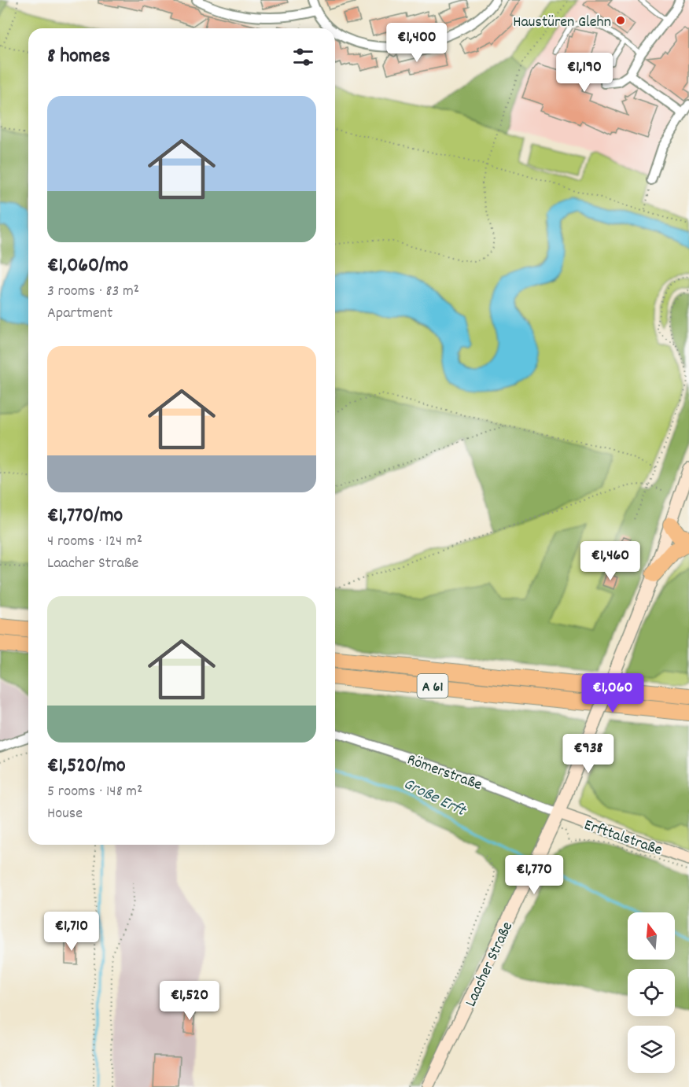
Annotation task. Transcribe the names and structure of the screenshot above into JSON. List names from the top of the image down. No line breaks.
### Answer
{"streets":{"highway":["A 61"],"main road":["Erfttalstraße","Laacher Straße"],"street":["Römerstraße"]},"crossings":[["Römerstraße","Erfttalstraße"],["Römerstraße","Laacher Straße"],["Erfttalstraße","Laacher Straße"]],"water":["Große Erft"],"places":["Haustüren Glehn"],"north":"top","page":{"price":["€1,400","€1,190","€1,460","€1,060","€938","€1,770","€1,710","€1,520"],"heading":"8 homes","list":[{"name":"€1,060/mo","note":"3 rooms · 83 m² · Apartment"},{"name":"€1,770/mo","note":"4 rooms · 124 m² · Laacher Straße"},{"name":"€1,520/mo","note":"5 rooms · 148 m² · House"}]}}
